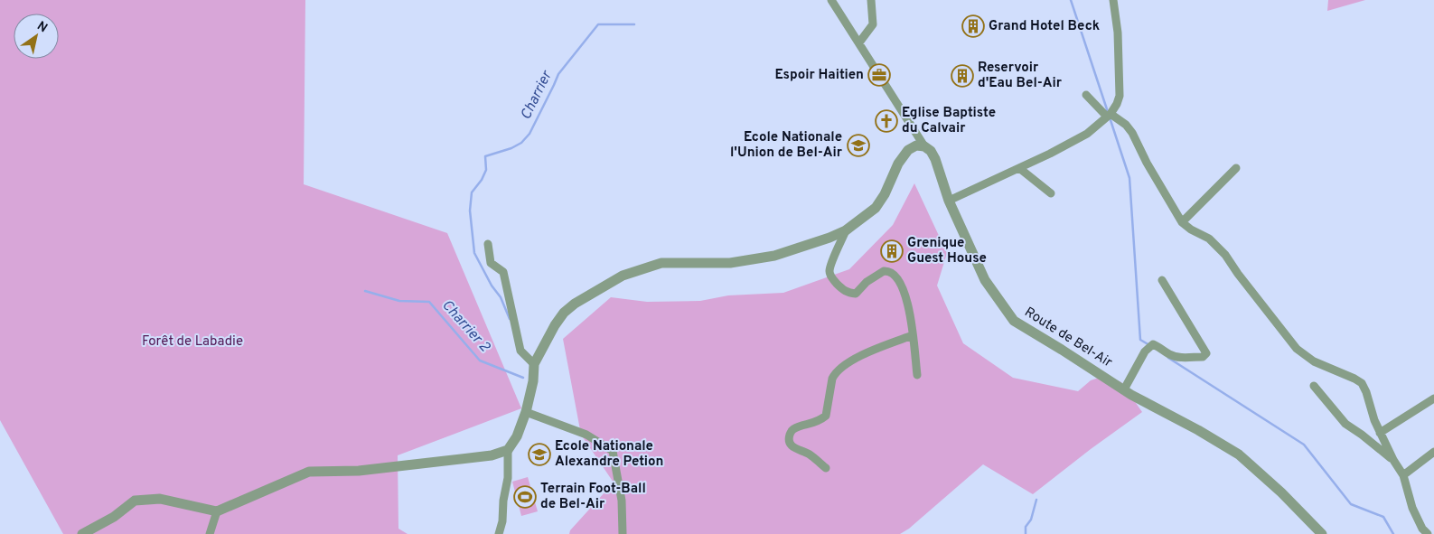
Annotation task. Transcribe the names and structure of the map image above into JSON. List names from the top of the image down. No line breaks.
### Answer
{"streets":{"street":["Route de Bel-Air"]},"water":["Charrier","Charrier 2"],"parks":["Forêt de Labadie"],"places":{"building":["Grand Hotel Beck","Reservoir d'Eau Bel-Air","Grenique Guest House"],"office":["Espoir Haitien"],"church":["Eglise Baptiste du Calvair"],"school or university":["Ecole Nationale l'Union de Bel-Air","Ecole Nationale Alexandre Petion"],"sports":["Terrain Foot-Ball de Bel-Air"]},"north":"top right"}
